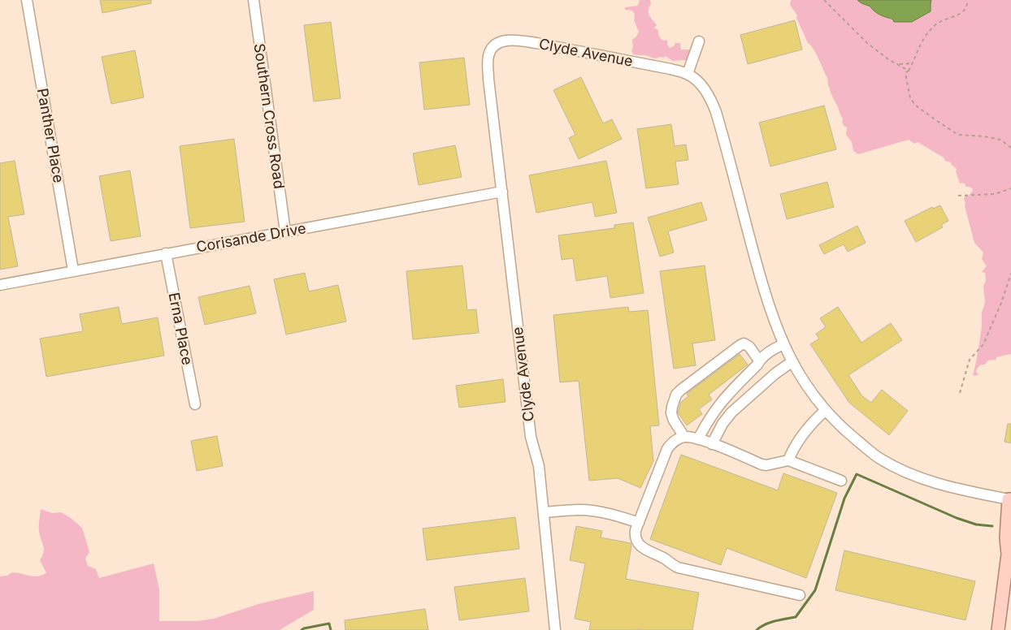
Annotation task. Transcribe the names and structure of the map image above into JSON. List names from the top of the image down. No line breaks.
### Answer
{"streets":{"street":["Clyde Avenue","Southern Cross Road","Panther Place","Corisande Drive","Erna Place"]},"crossings":[["Clyde Avenue","Corisande Drive"],["Southern Cross Road","Corisande Drive"],["Panther Place","Corisande Drive"],["Corisande Drive","Erna Place"]]}
